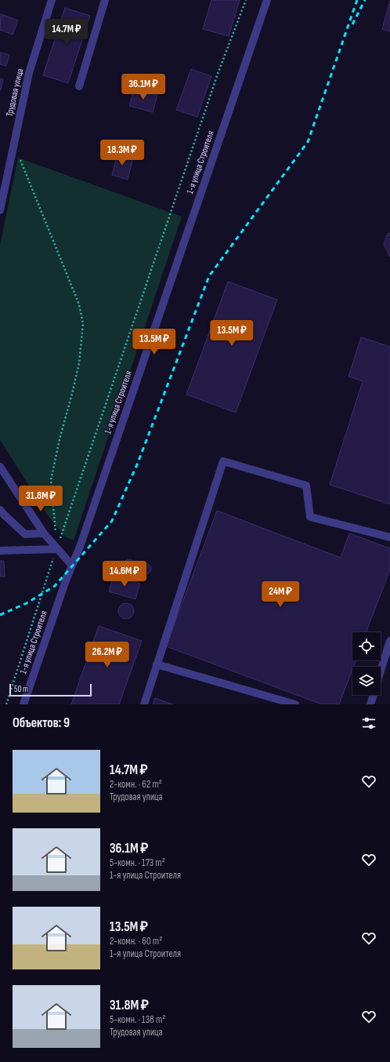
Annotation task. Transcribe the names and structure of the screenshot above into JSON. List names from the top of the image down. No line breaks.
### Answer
{"streets":{"street":["Трудовая улица","1-я улица Строителя"]},"scale_bar":"50 m","page":{"price":["14.7M ₽","36.1M ₽","18.3M ₽","13.5M ₽","13.5M ₽","31.8M ₽","14.6M ₽","24M ₽","26.2M ₽"],"scale":"50 m","heading":"Объектов: 9","list":[{"name":"14.7M ₽","note":"2-комн. · 62 m² · Трудовая улица"},{"name":"36.1M ₽","note":"5-комн. · 173 m² · 1-я улица Строителя"},{"name":"13.5M ₽","note":"2-комн. · 60 m² · 1-я улица Строителя"},{"name":"31.8M ₽","note":"5-комн. · 138 m² · Трудовая улица"}]}}
